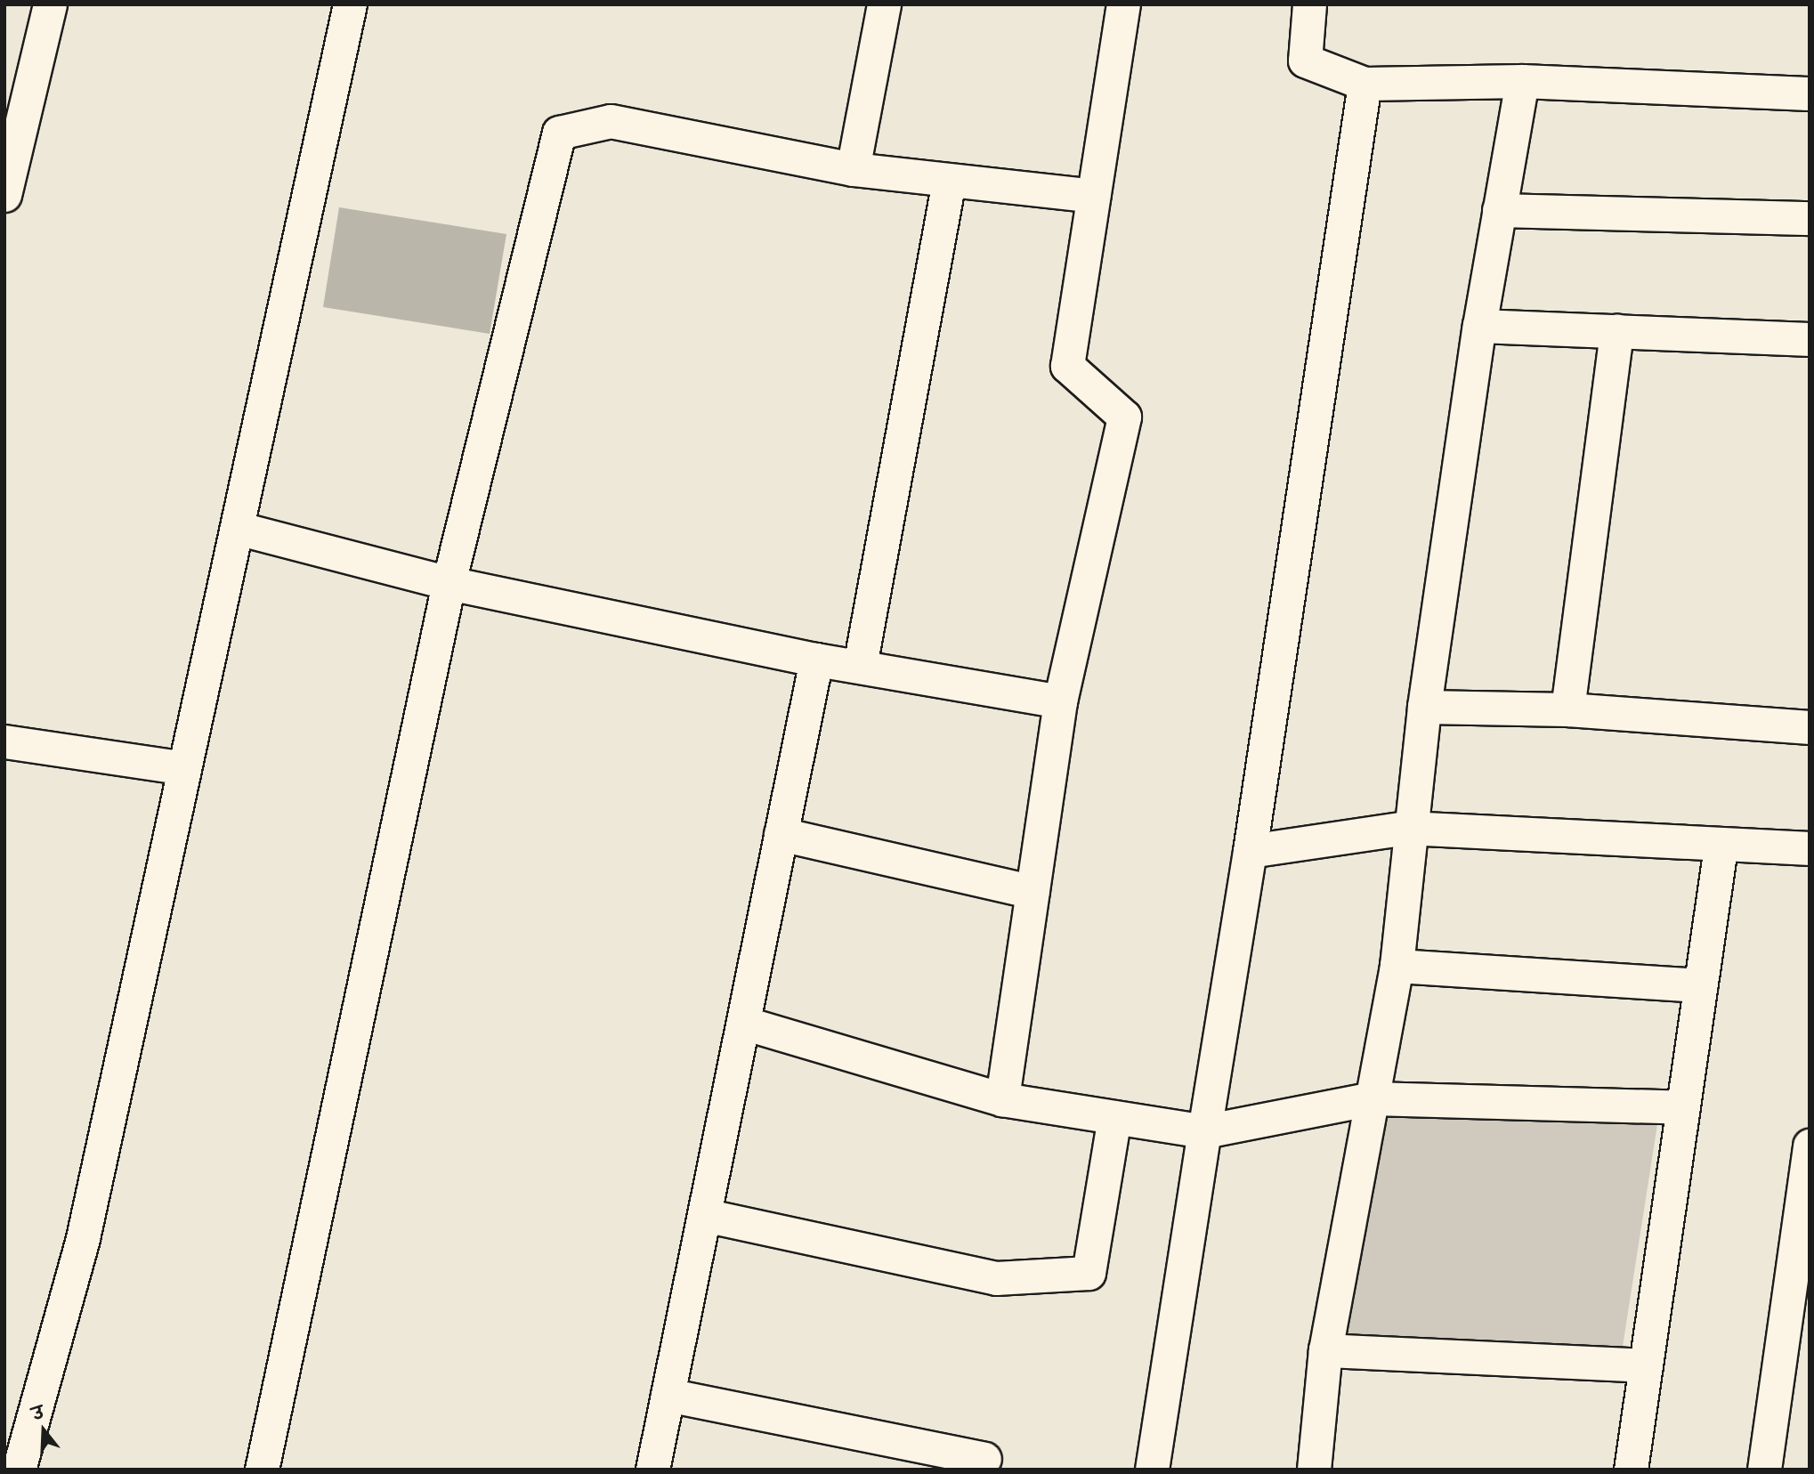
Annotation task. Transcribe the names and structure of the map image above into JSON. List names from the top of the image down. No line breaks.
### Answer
{"north":"top"}
